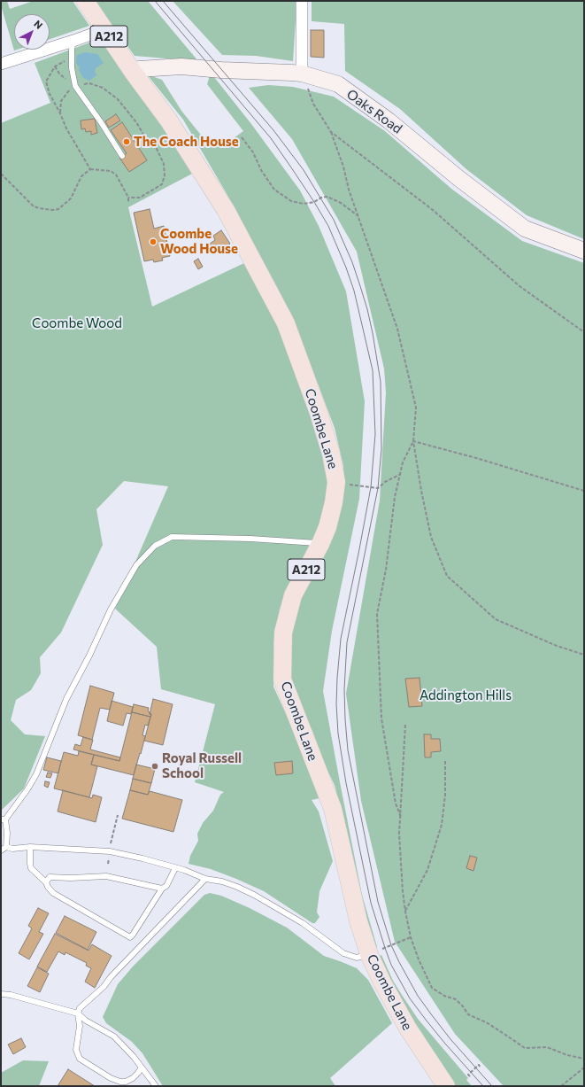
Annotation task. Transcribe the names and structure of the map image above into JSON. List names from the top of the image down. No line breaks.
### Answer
{"streets":{"main road":["A212","Coombe Lane"],"street":["Oaks Road"]},"crossings":[["A212","Oaks Road"],["A212","Coombe Lane"],["Oaks Road","Coombe Lane"]],"parks":["Coombe Wood","Addington Hills"],"places":["The Coach House","Coombe Wood House","Royal Russell School"],"north":"top right"}
